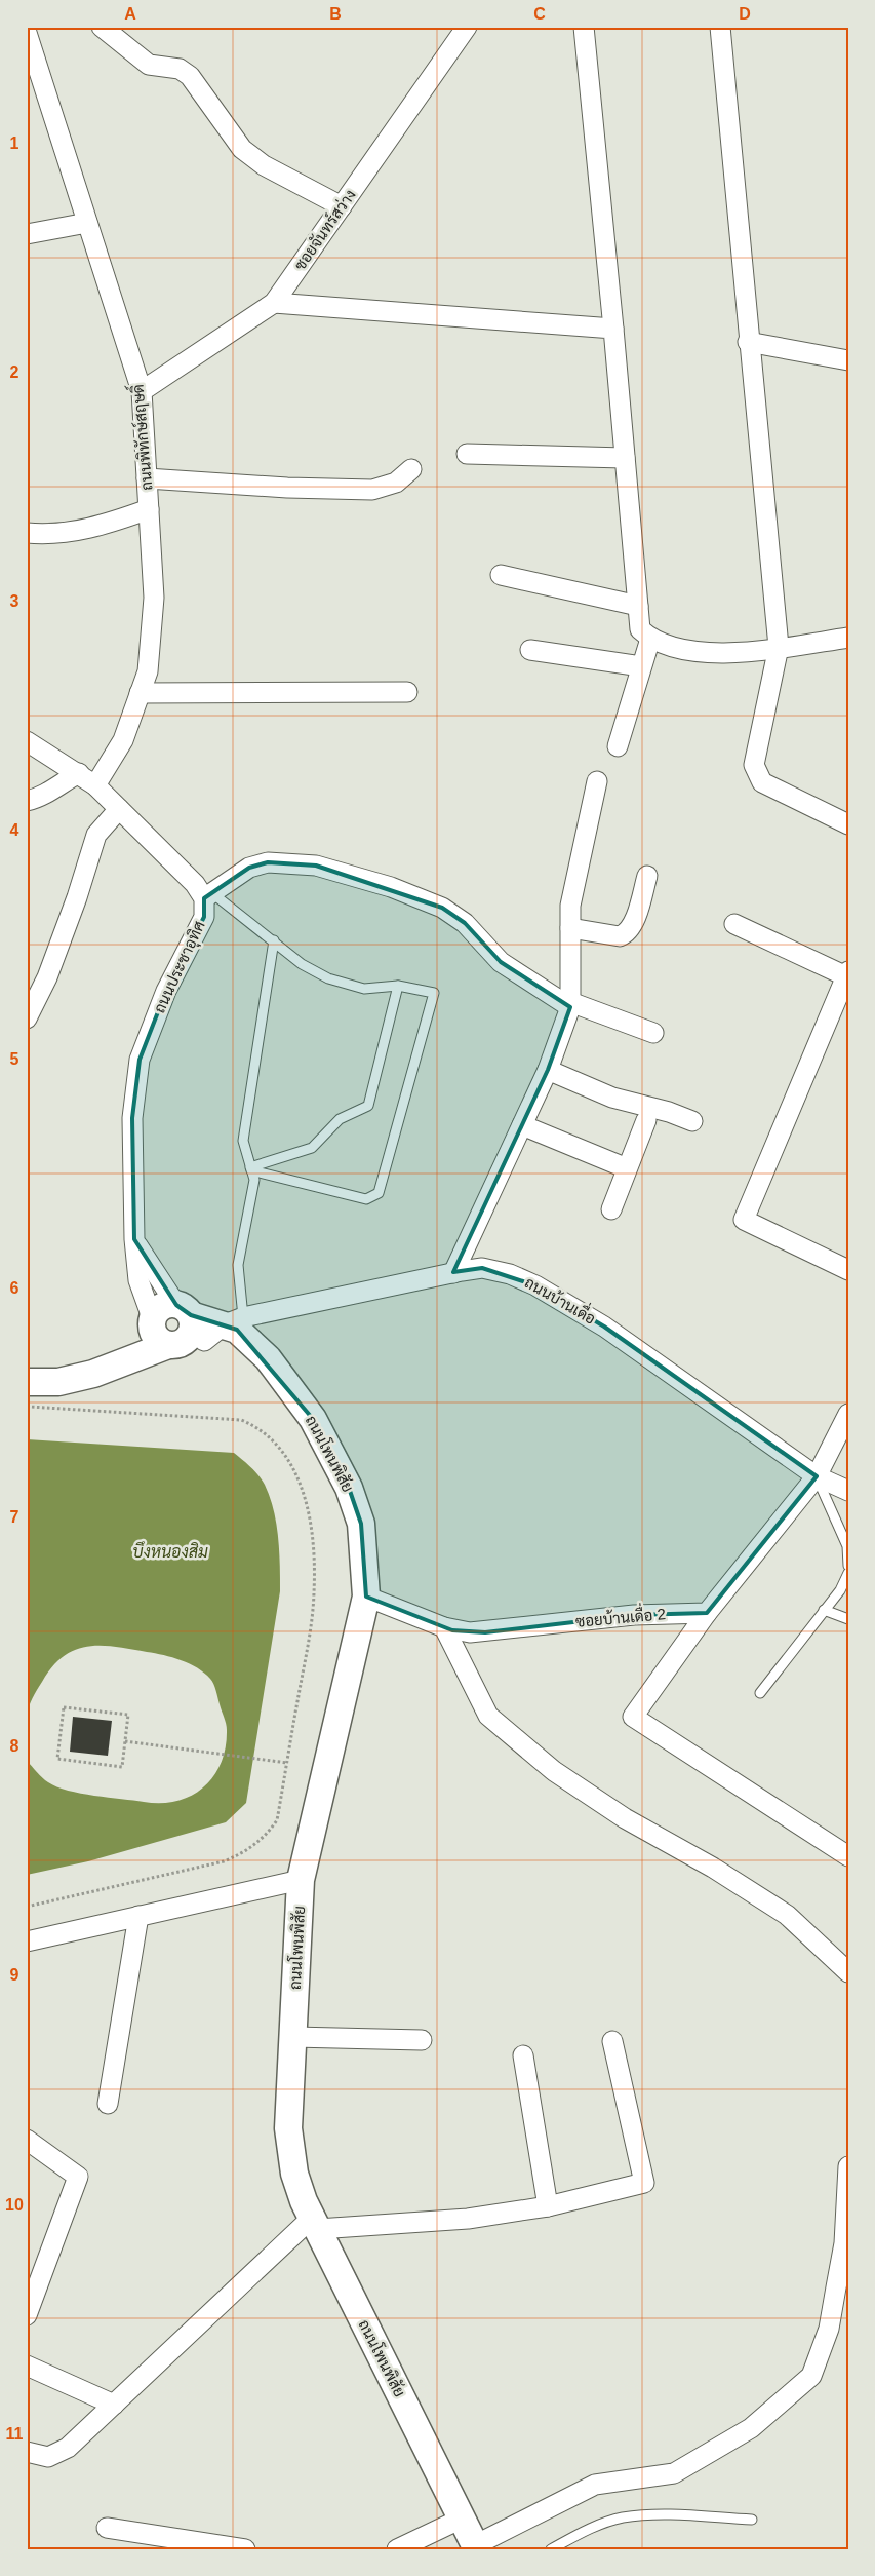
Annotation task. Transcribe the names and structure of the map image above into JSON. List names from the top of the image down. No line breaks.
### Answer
{"streets":{"street":["ซอยจันทร์สว่าง","ถนนพิทักษ์สฤษดิ์","ถนนประชาอุทิศ","ถนนบ้านเดื่อ","ถนนโพนพิสัย","ซอยบ้านเดื่อ 2"]},"crossings":[["ซอยจันทร์สว่าง","ถนนพิทักษ์สฤษดิ์"],["ถนนพิทักษ์สฤษดิ์","ถนนประชาอุทิศ"],["ถนนประชาอุทิศ","ถนนโพนพิสัย"],["ถนนบ้านเดื่อ","ถนนโพนพิสัย"],["ถนนโพนพิสัย","ซอยบ้านเดื่อ 2"]],"water":["บึงหนองสิม"],"grid":{"columns":["A","B","C","D"],"rows":["1","2","3","4","5","6","7","8","9","10","11"]}}
